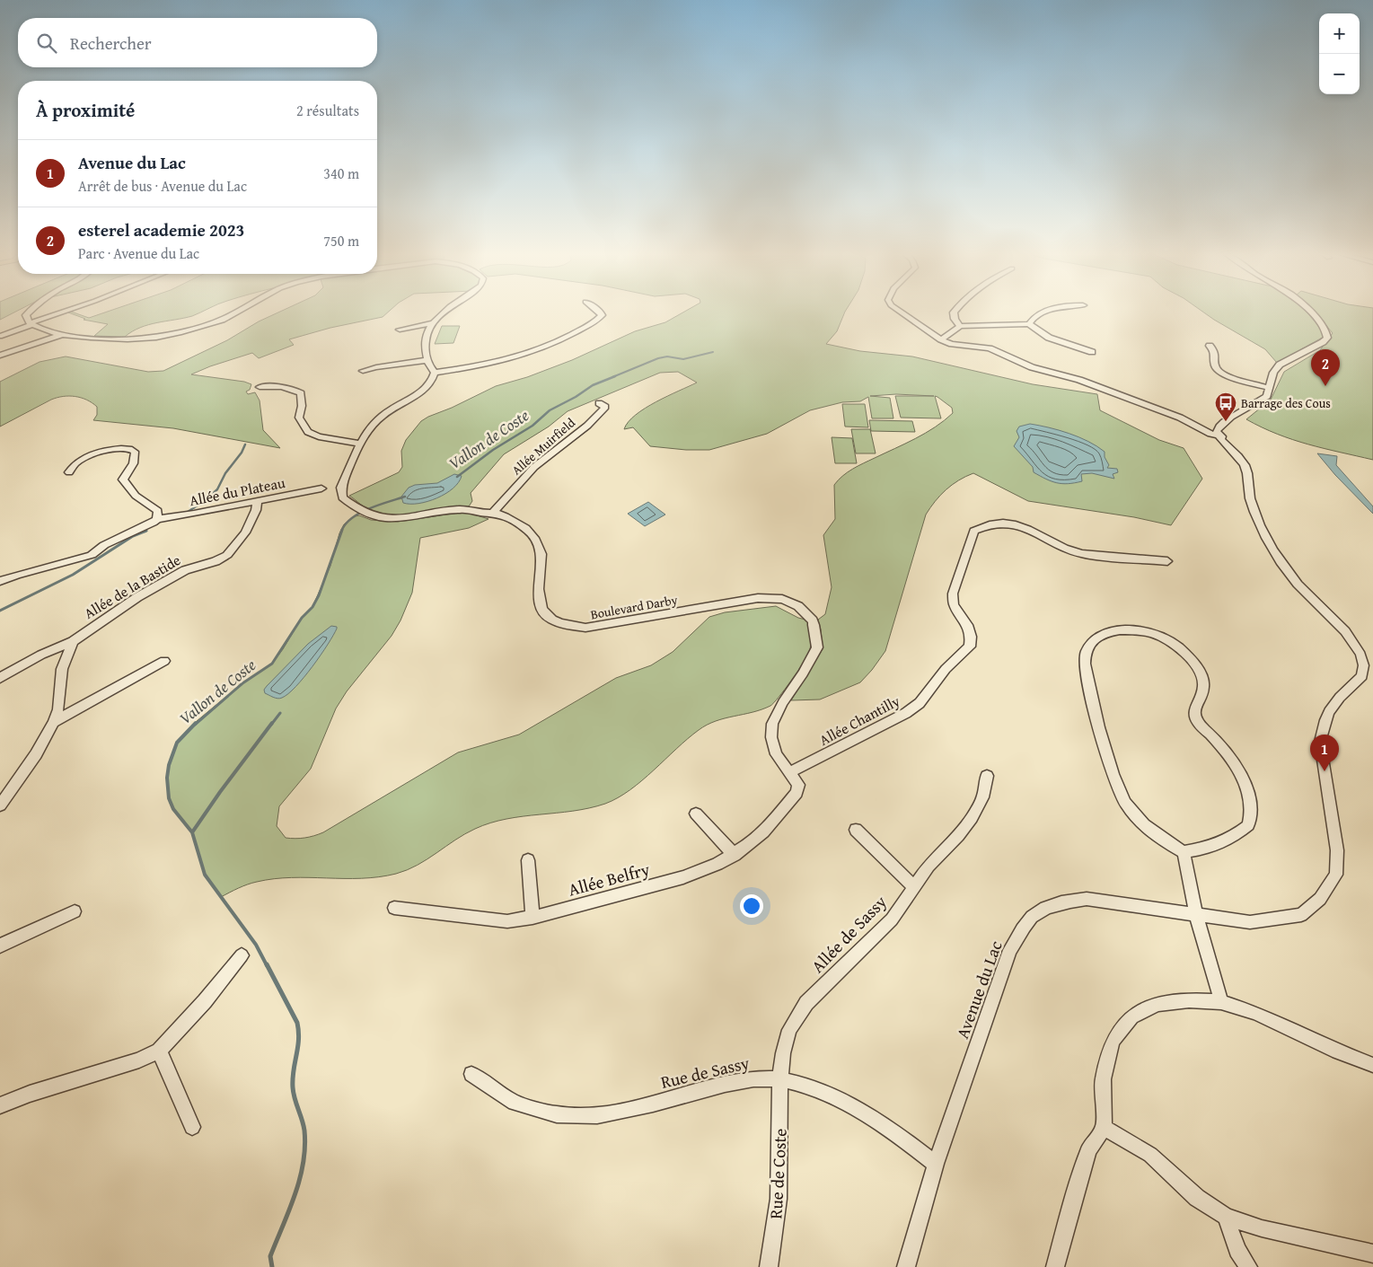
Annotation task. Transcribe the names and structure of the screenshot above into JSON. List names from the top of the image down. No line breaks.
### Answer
{"streets":{"street":["Allée Muirfield","Allée du Plateau","Allée de la Bastide","Boulevard Darby","Allée Chantilly","Allée Belfry","Allée de Sassy","Avenue du Lac","Rue de Sassy","Rue de Coste"]},"crossings":[["Allée Muirfield","Boulevard Darby"],["Allée du Plateau","Allée de la Bastide"],["Boulevard Darby","Allée Chantilly"],["Boulevard Darby","Allée Belfry"],["Allée de Sassy","Rue de Sassy"],["Allée de Sassy","Rue de Coste"],["Avenue du Lac","Rue de Sassy"],["Rue de Sassy","Rue de Coste"]],"water":["Vallon de Coste"],"places":{"bus stop":["Barrage des Cous"]},"page":{"map_buttons":["+","−"],"search":"Rechercher","heading":["À proximité","2 résultats"],"list":[{"mark":"1","name":"Avenue du Lac","note":"Arrêt de bus · Avenue du Lac","value":"340 m"},{"mark":"2","name":"esterel academie 2023","note":"Parc · Avenue du Lac","value":"750 m"}],"pins":["2","1"]}}
